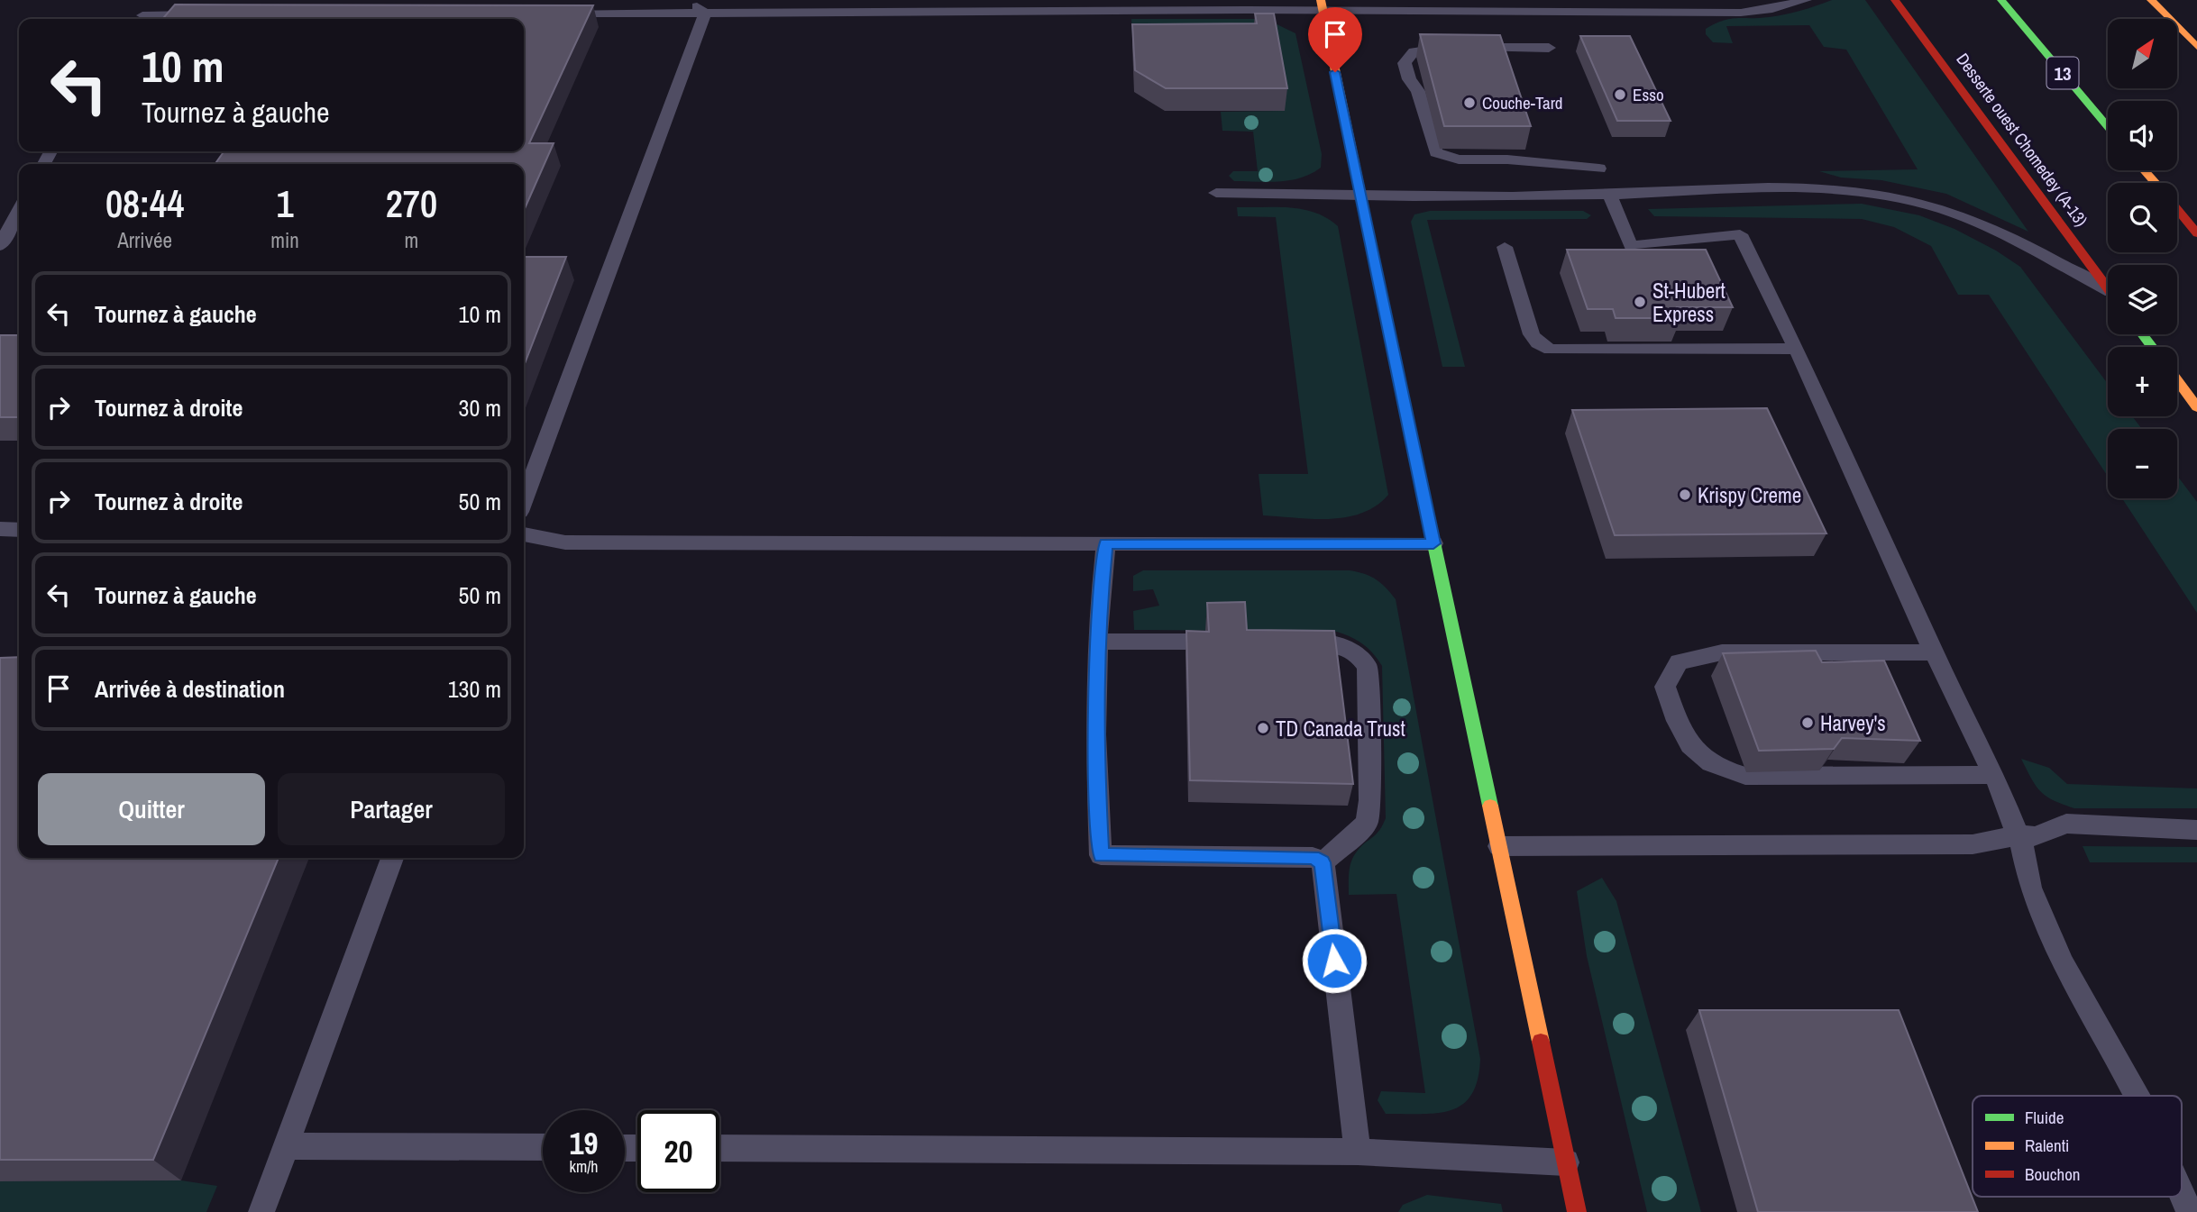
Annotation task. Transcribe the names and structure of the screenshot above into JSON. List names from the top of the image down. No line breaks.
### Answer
{"streets":{"main road":["13","Desserte ouest Chomedey (A-13)"]},"places":["Esso","Couche-Tard","St-Hubert Express","Krispy Creme","Harvey's","TD Canada Trust"],"legend":["Fluide","Ralenti","Bouchon"],"north":"top right","page":{"map_buttons":["+","−"],"turn":["10 m","Tournez à gauche"],"eta":["08:44","Arrivée","1","min","270","m"],"list":[{"name":"Tournez à gauche","value":"10 m"},{"name":"Tournez à droite","value":"30 m"},{"name":"Tournez à droite","value":"50 m"},{"name":"Tournez à gauche","value":"50 m"},{"name":"Arrivée à destination","value":"130 m"}],"buttons":["Quitter","Partager"],"speed":"19 km/h","limit":"20"}}
